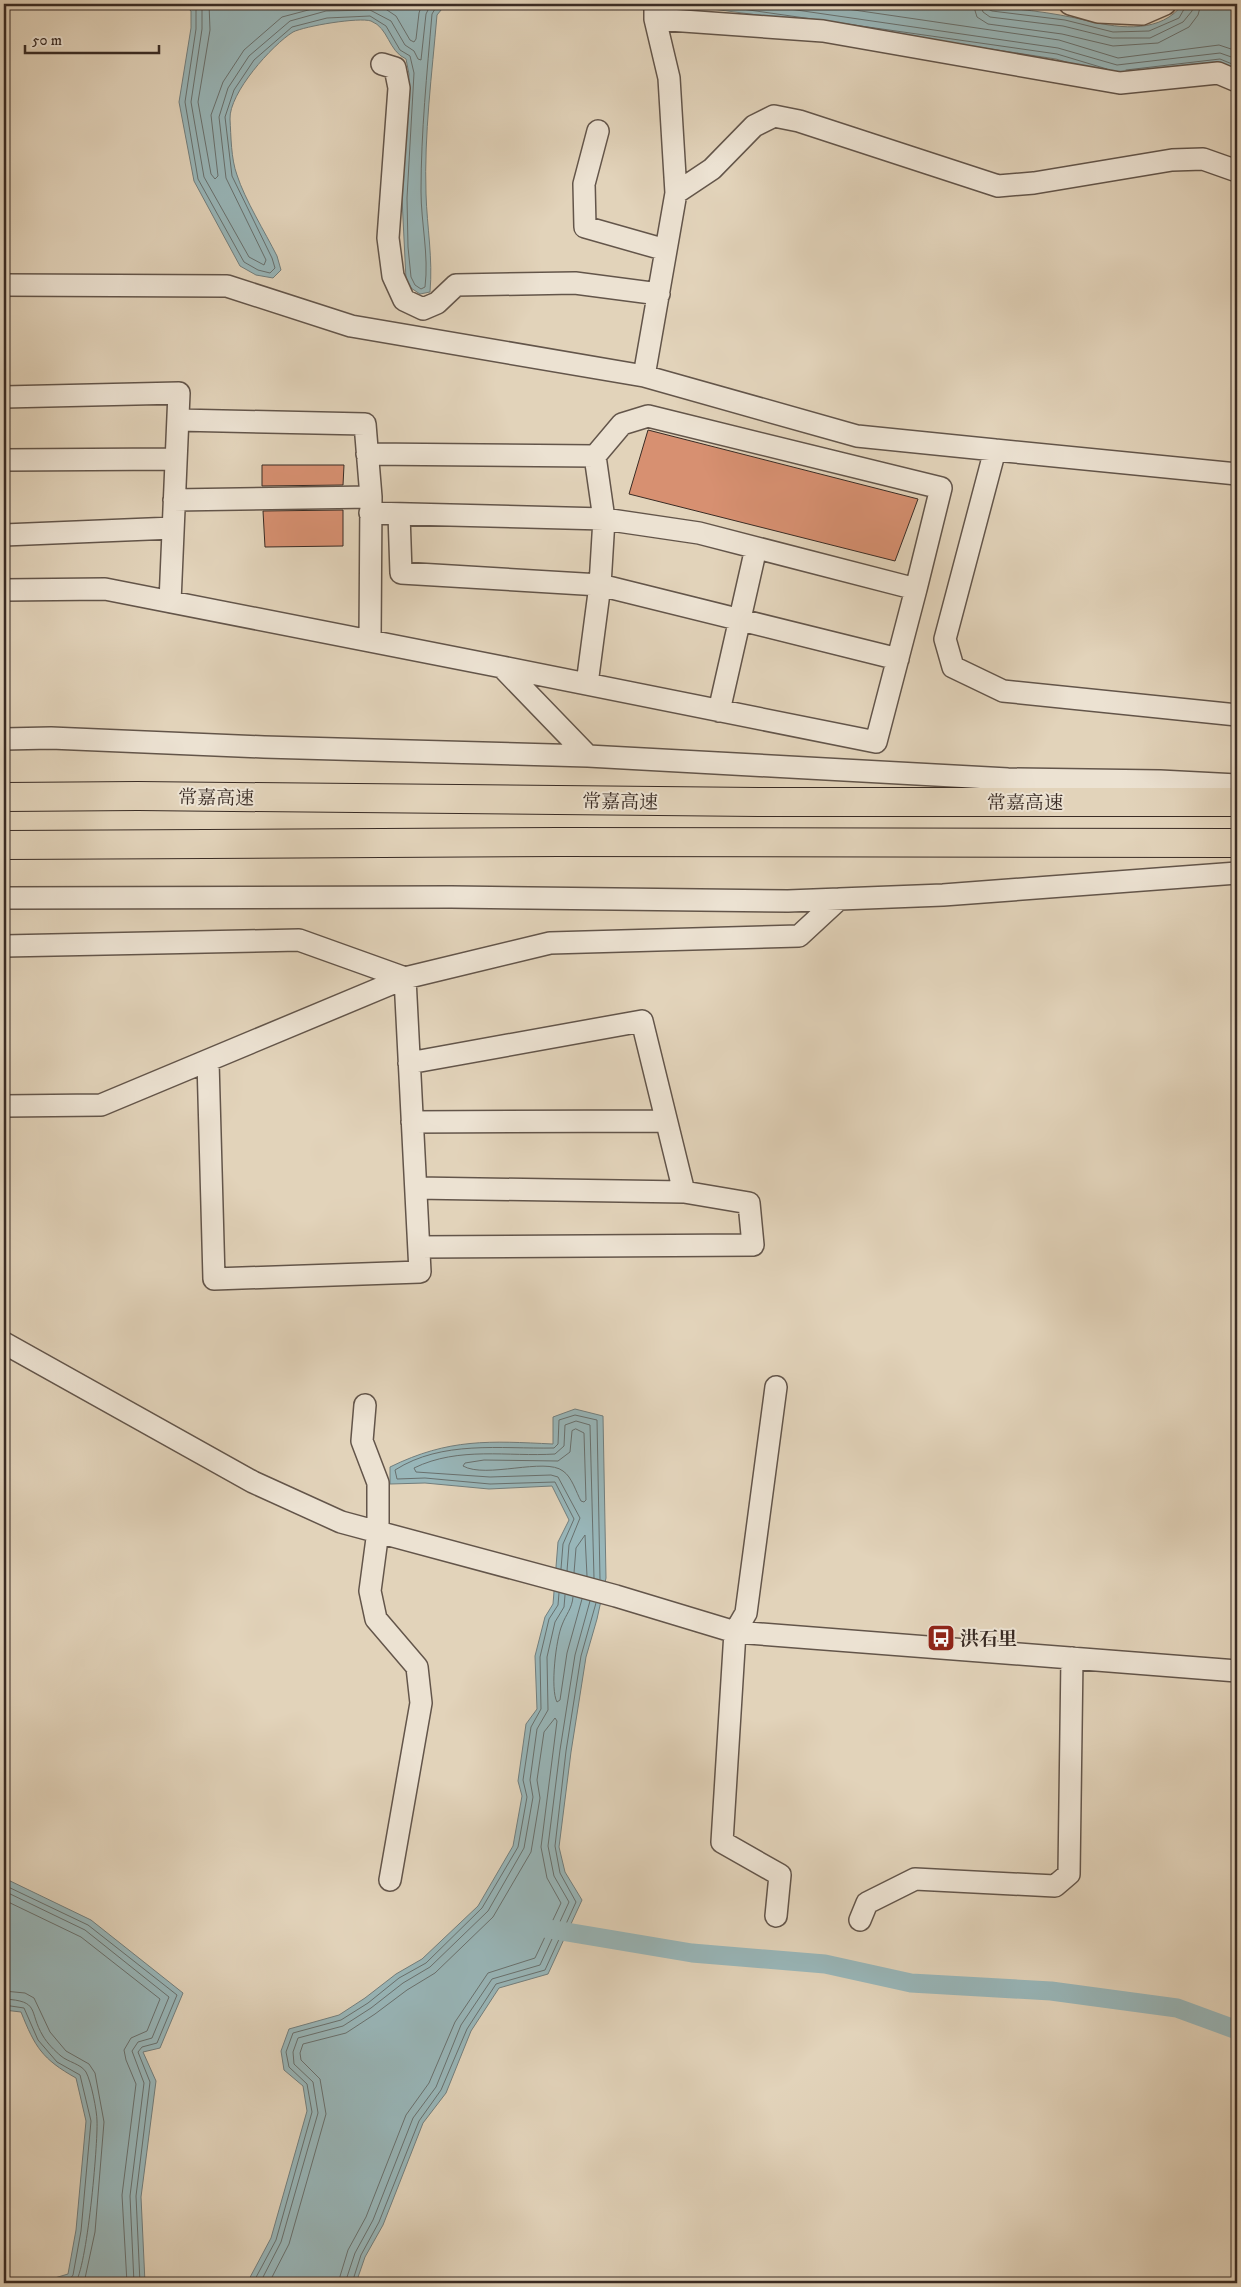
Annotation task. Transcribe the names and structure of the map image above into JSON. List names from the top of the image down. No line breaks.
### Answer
{"streets":{"highway":["常嘉高速"]},"places":{"bus stop":["洪石里"]},"scale_bar":"50 m"}
